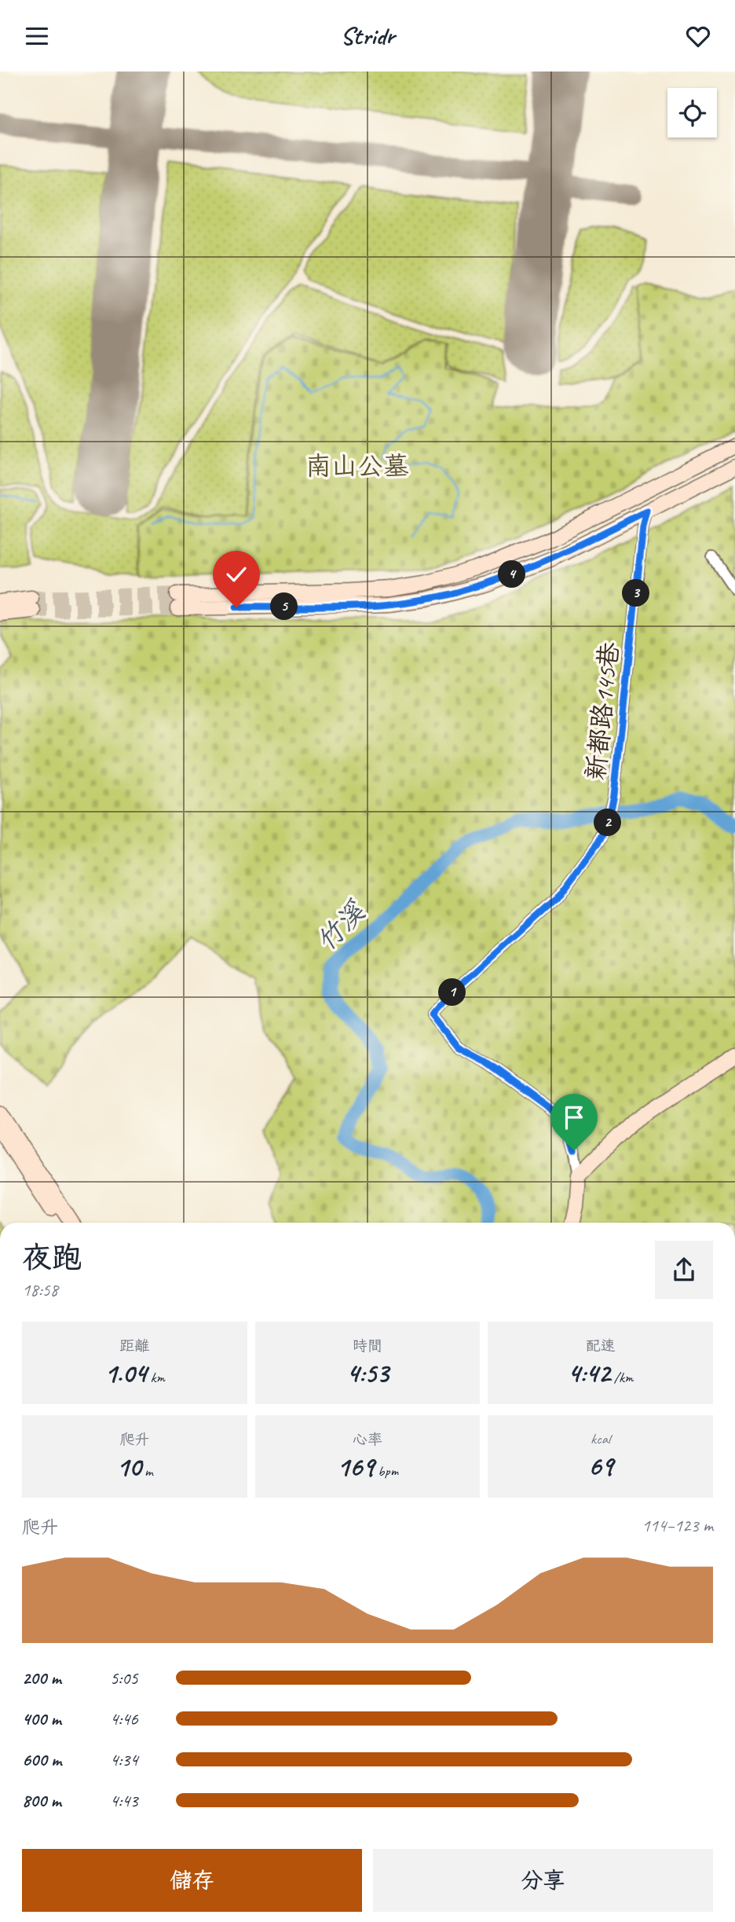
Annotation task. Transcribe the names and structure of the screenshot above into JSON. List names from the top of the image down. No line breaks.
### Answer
{"streets":{"street":["新都路145巷"]},"water":["竹溪"],"parks":["南山公墓"],"page":{"header":"Stridr","pins":["4","3","5","2","1"],"heading":["夜跑","18:58"],"stats":[["距離","1.04 km"],["時間","4:53"],["配速","4:42 /km"],["爬升","10 m"],["心率","169 bpm"],["kcal","69"]],"chart":["爬升","114–123 m"],"list":[{"name":"200 m","note":"5:05"},{"name":"400 m","note":"4:46"},{"name":"600 m","note":"4:34"},{"name":"800 m","note":"4:43"}],"buttons":["儲存","分享"]}}
